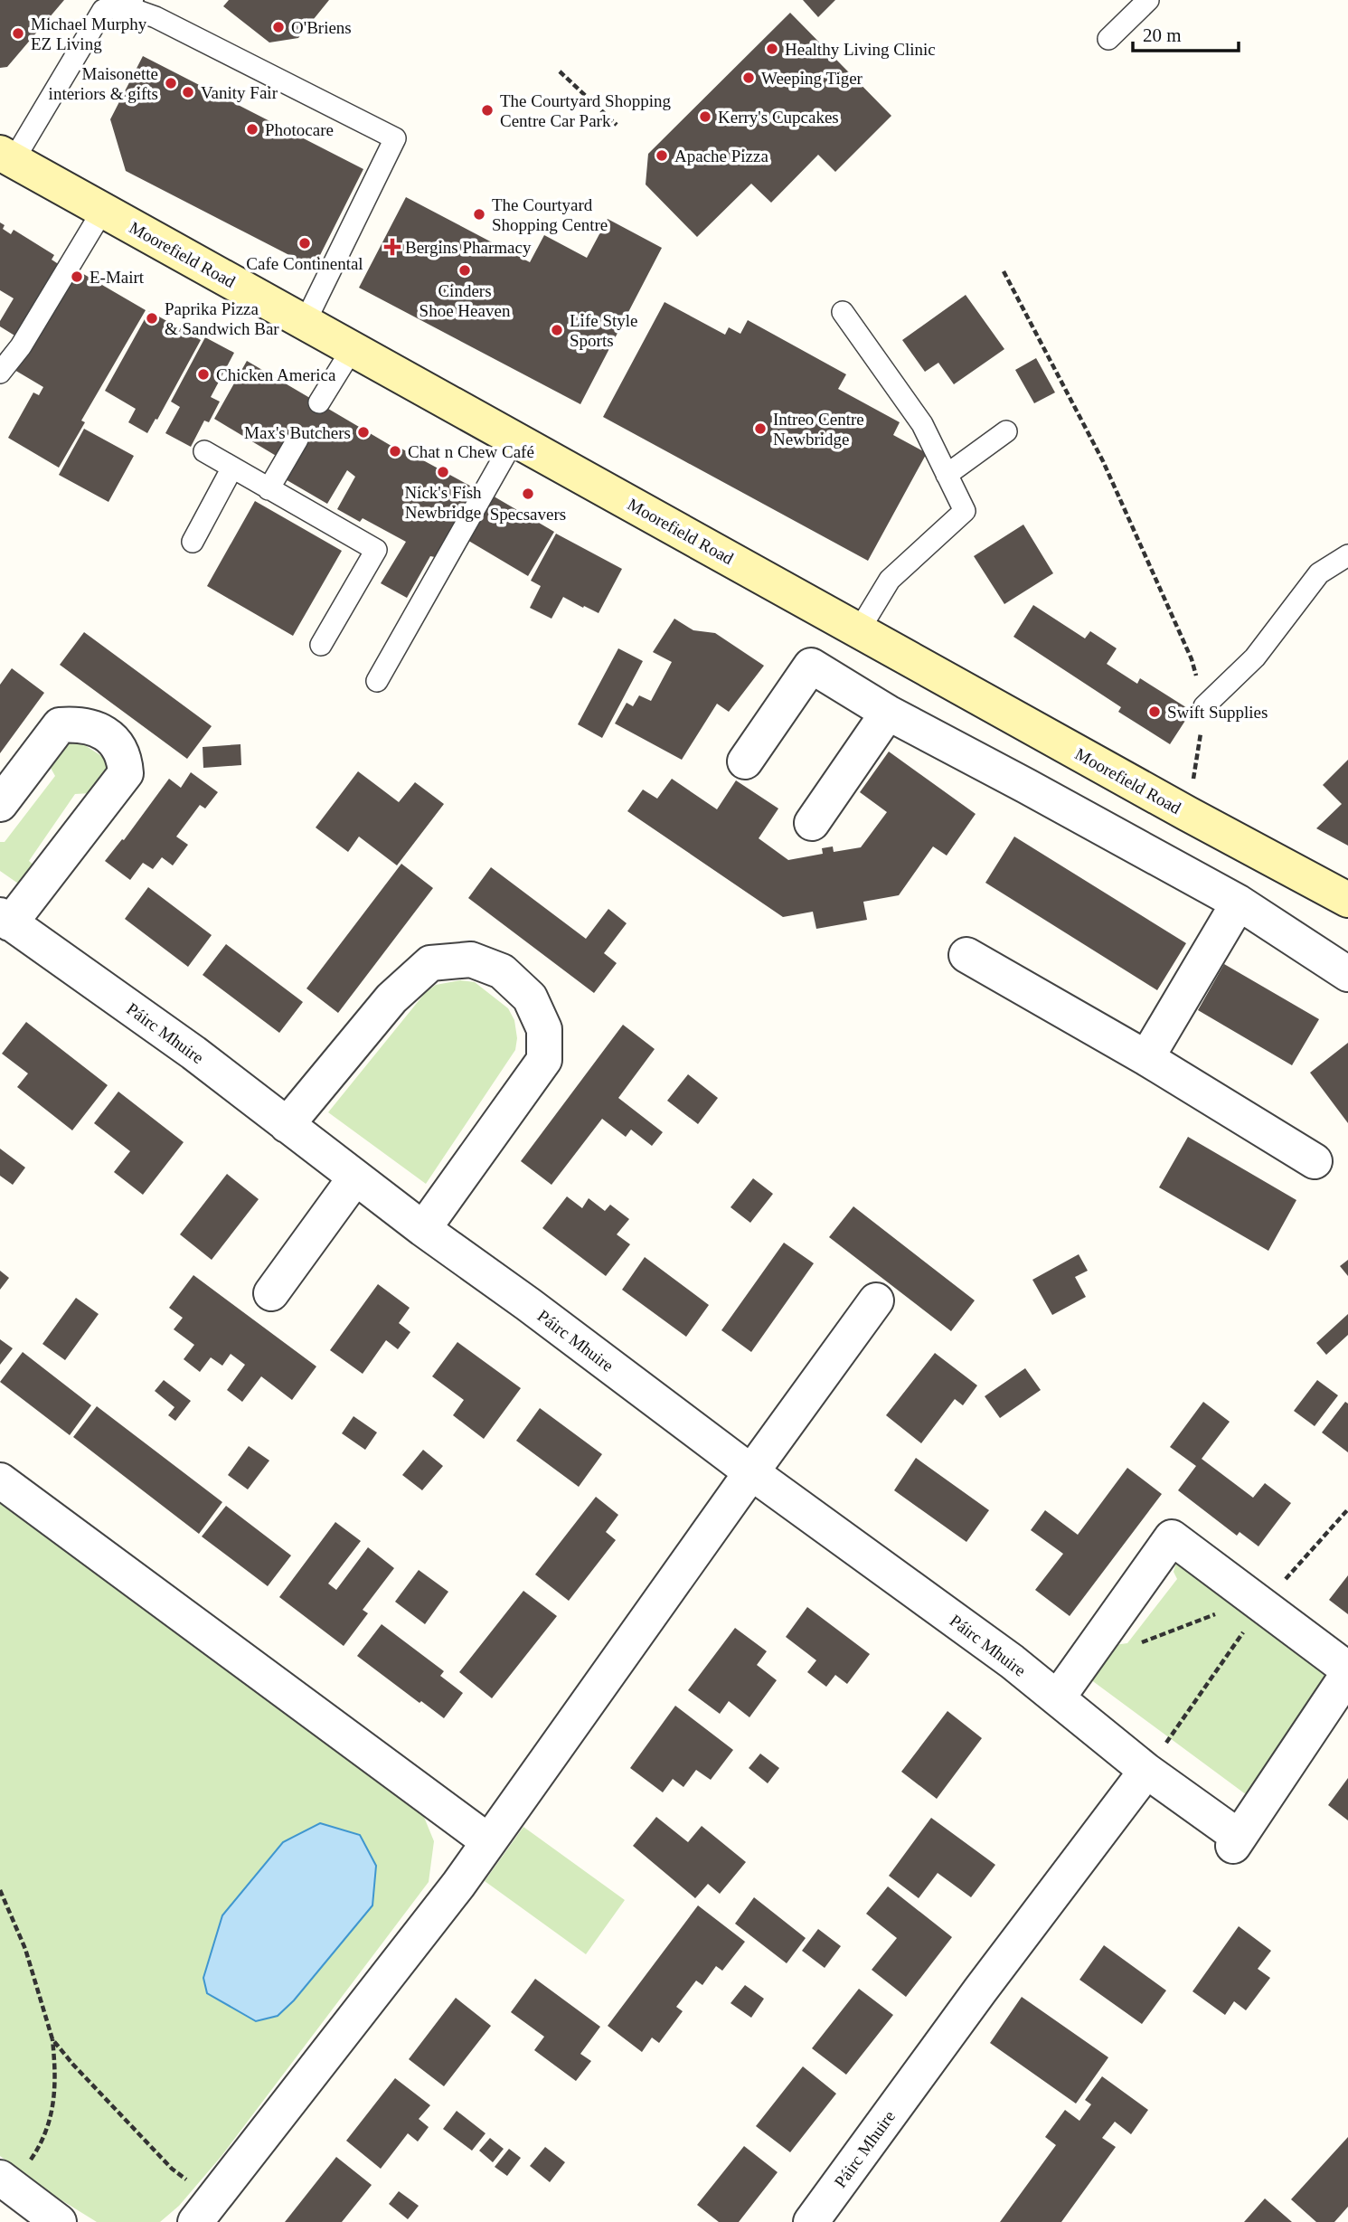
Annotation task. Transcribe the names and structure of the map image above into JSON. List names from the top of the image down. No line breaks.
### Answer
{"streets":{"street":["Moorefield Road","Páirc Mhuire"]},"places":{"other":["O'Briens","Michael Murphy EZ Living","Healthy Living Clinic","Weeping Tiger","Maisonette interiors & gifts","Vanity Fair","The Courtyard Shopping Centre Car Park","Kerry's Cupcakes","Photocare","Apache Pizza","The Courtyard Shopping Centre","Cafe Continental","Cinders Shoe Heaven","E-Mairt","Paprika Pizza & Sandwich Bar","Life Style Sports","Chicken America","Intreo Centre Newbridge","Max's Butchers","Chat n Chew Café","Nick's Fish Newbridge","Specsavers","Swift Supplies"],"health":["Bergins Pharmacy"]},"scale_bar":"20 m"}
